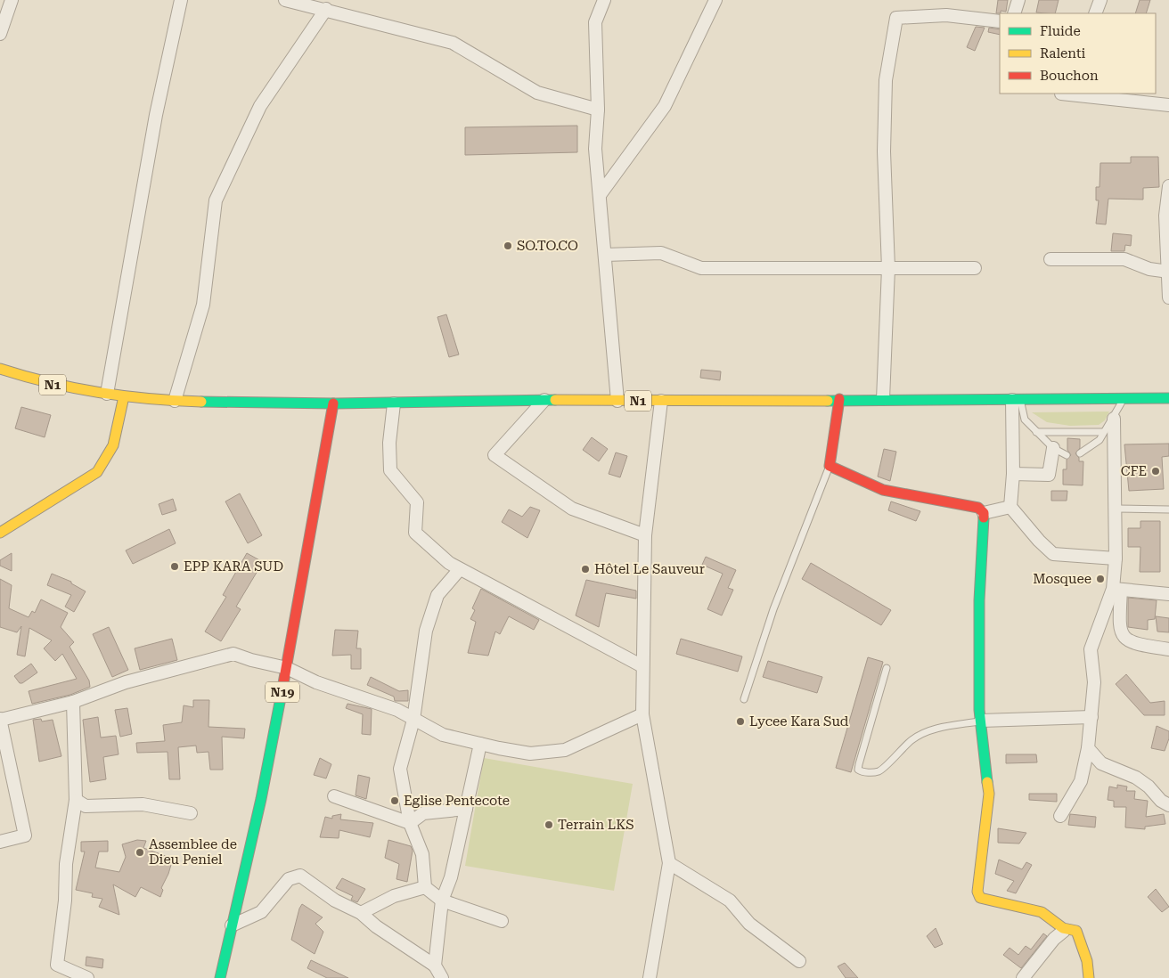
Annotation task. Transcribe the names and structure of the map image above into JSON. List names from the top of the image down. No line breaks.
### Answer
{"streets":{"main road":["N1","N19"]},"crossings":[["N1","N19"]],"places":["SO.TO.CO","CFE","EPP KARA SUD","Hôtel Le Sauveur","Mosquee","Lycee Kara Sud","Eglise Pentecote","Terrain LKS","Assemblee de Dieu Peniel"],"legend":["Fluide","Ralenti","Bouchon"]}
